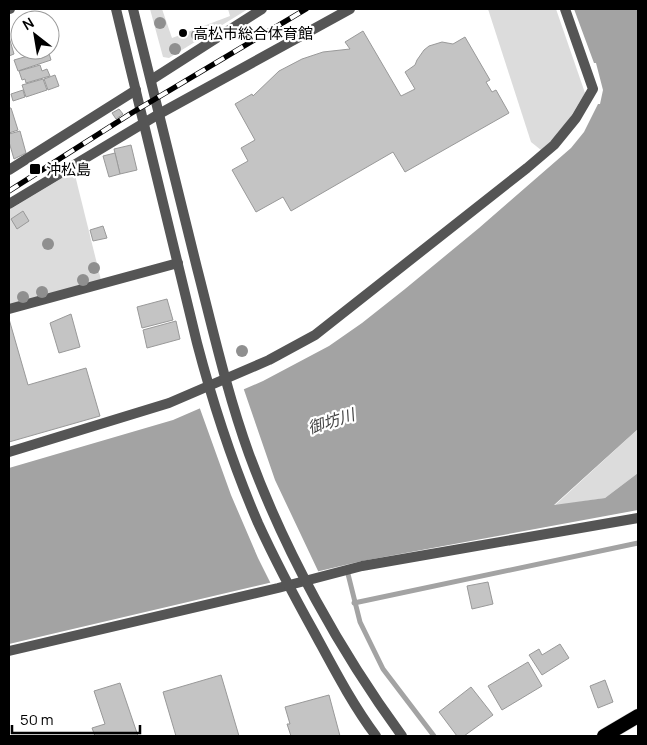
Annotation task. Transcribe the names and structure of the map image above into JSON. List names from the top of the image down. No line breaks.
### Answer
{"water":["御坊川"],"places":{"other":["高松市総合体育館"],"transit":["沖松島"]},"scale_bar":"50 m","north":"top left"}
